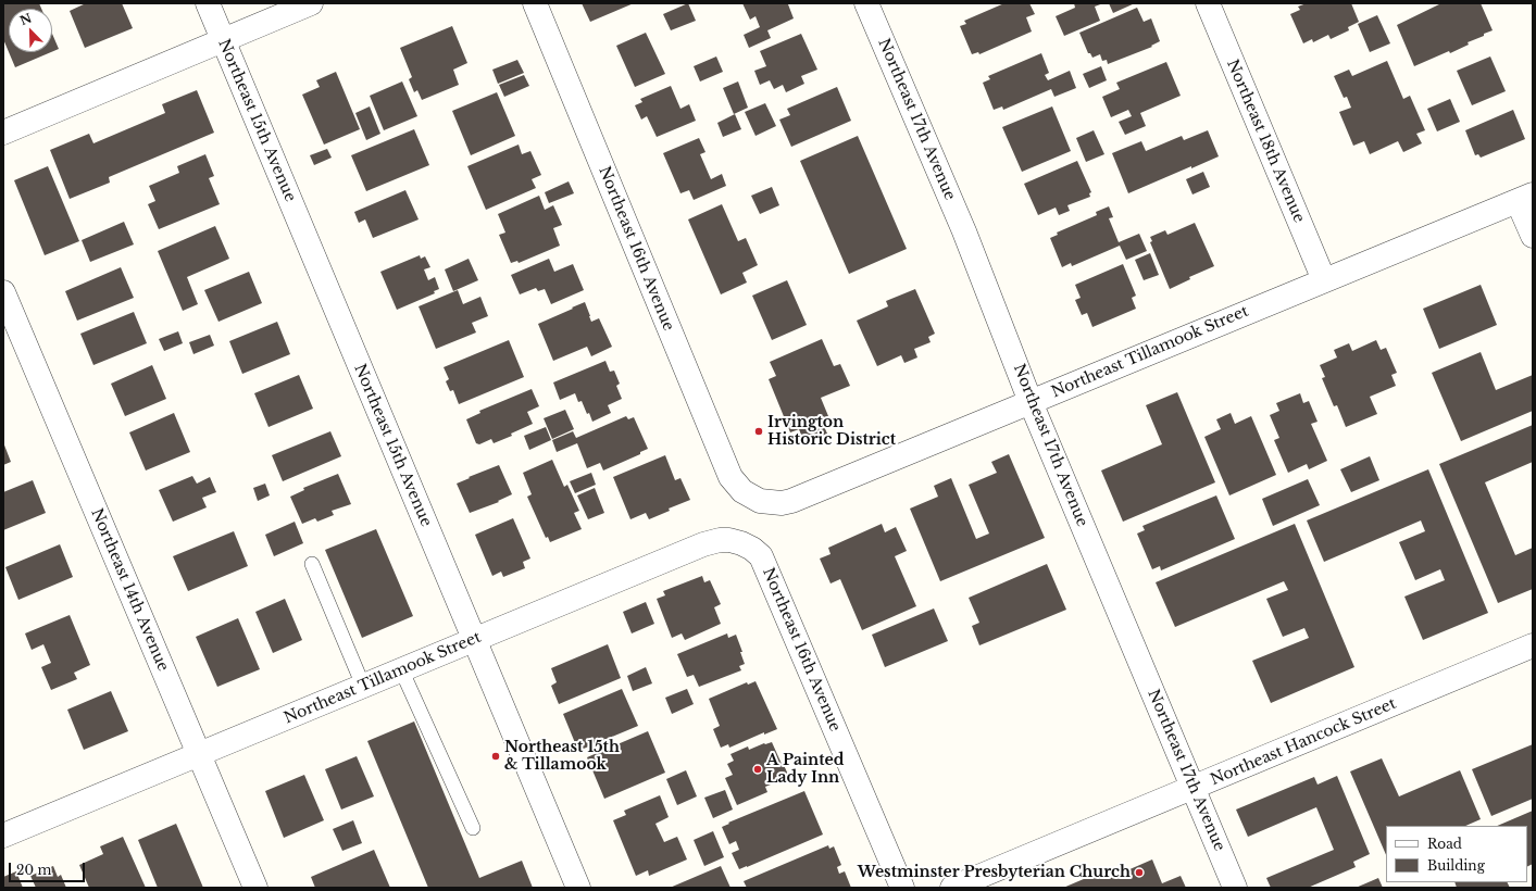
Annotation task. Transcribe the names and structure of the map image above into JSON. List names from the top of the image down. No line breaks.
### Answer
{"streets":{"street":["Northeast 17th Avenue","Northeast 15th Avenue","Northeast 18th Avenue","Northeast 16th Avenue","Northeast Tillamook Street","Northeast 14th Avenue","Northeast Hancock Street"]},"crossings":[["Northeast 17th Avenue","Northeast Tillamook Street"],["Northeast 17th Avenue","Northeast Hancock Street"],["Northeast 15th Avenue","Northeast Tillamook Street"],["Northeast 18th Avenue","Northeast Tillamook Street"],["Northeast 16th Avenue","Northeast Tillamook Street"],["Northeast Tillamook Street","Northeast 14th Avenue"]],"places":["Irvington Historic District","Northeast 15th & Tillamook","A Painted Lady Inn","Westminster Presbyterian Church"],"legend":["Road","Building"],"scale_bar":"20 m","north":"top left"}
